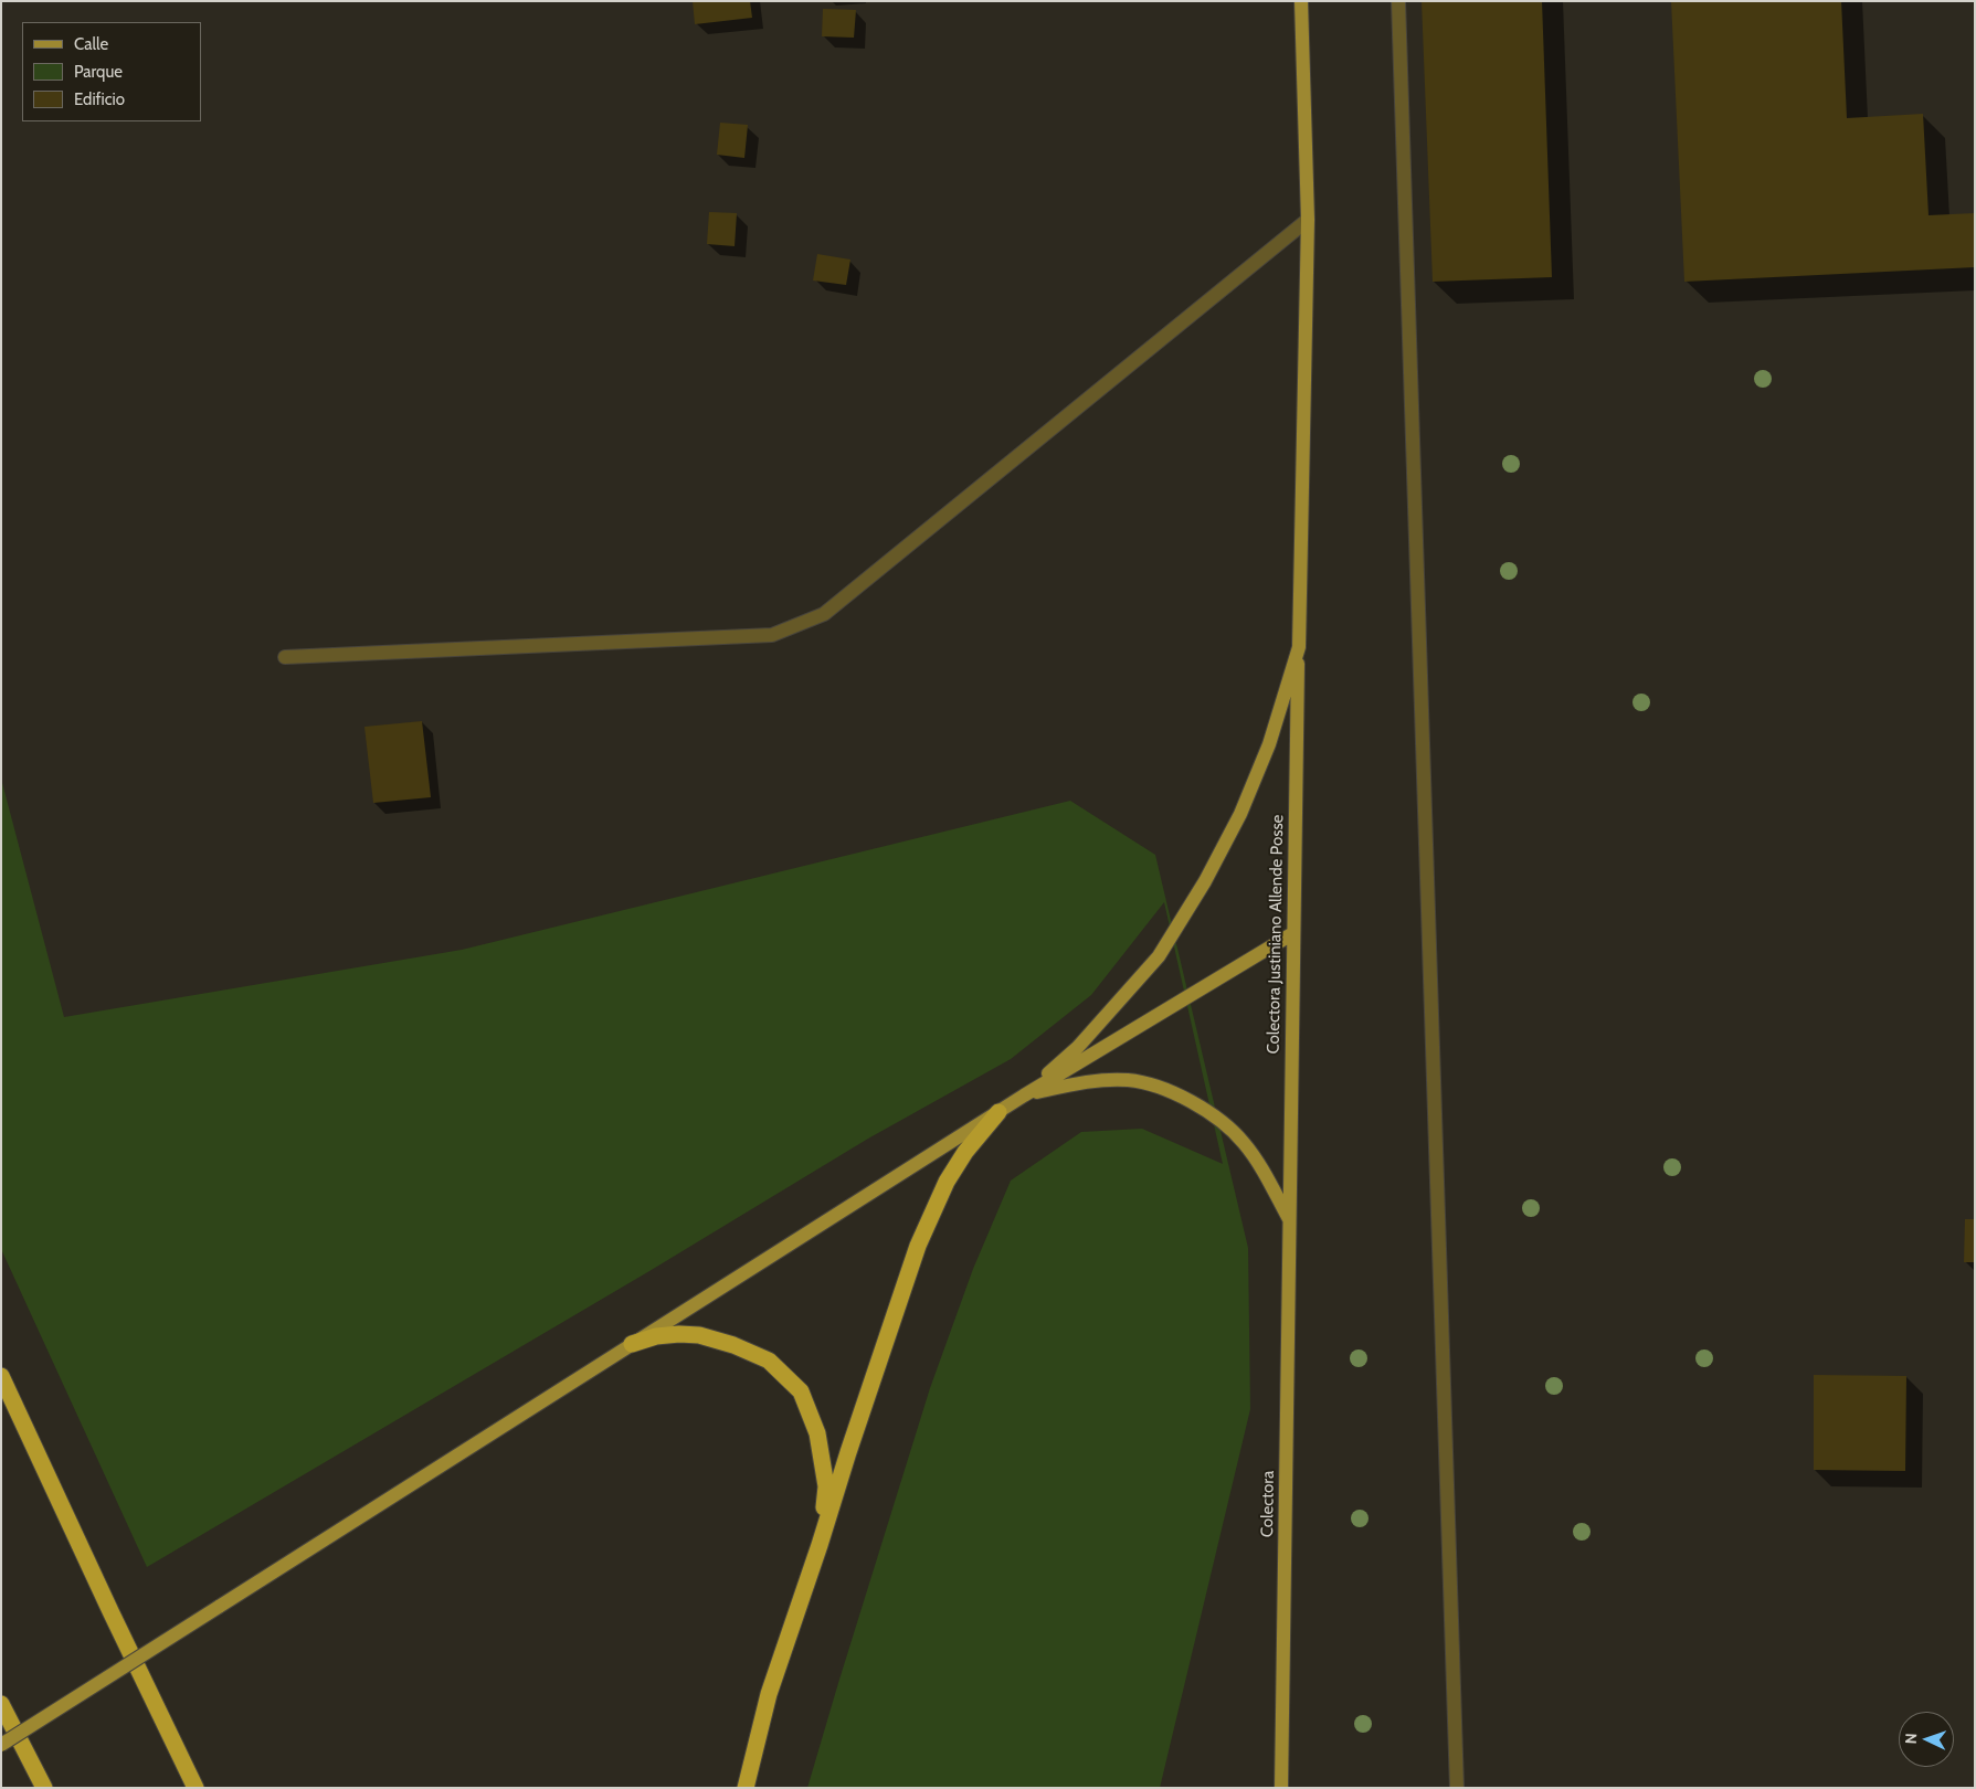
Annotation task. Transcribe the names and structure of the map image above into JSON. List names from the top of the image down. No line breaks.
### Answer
{"streets":{"main road":["Colectora Justiniano Allende Posse","Colectora"]},"crossings":[["Colectora Justiniano Allende Posse","Colectora"]],"legend":["Calle","Parque","Edificio"],"north":"left"}
